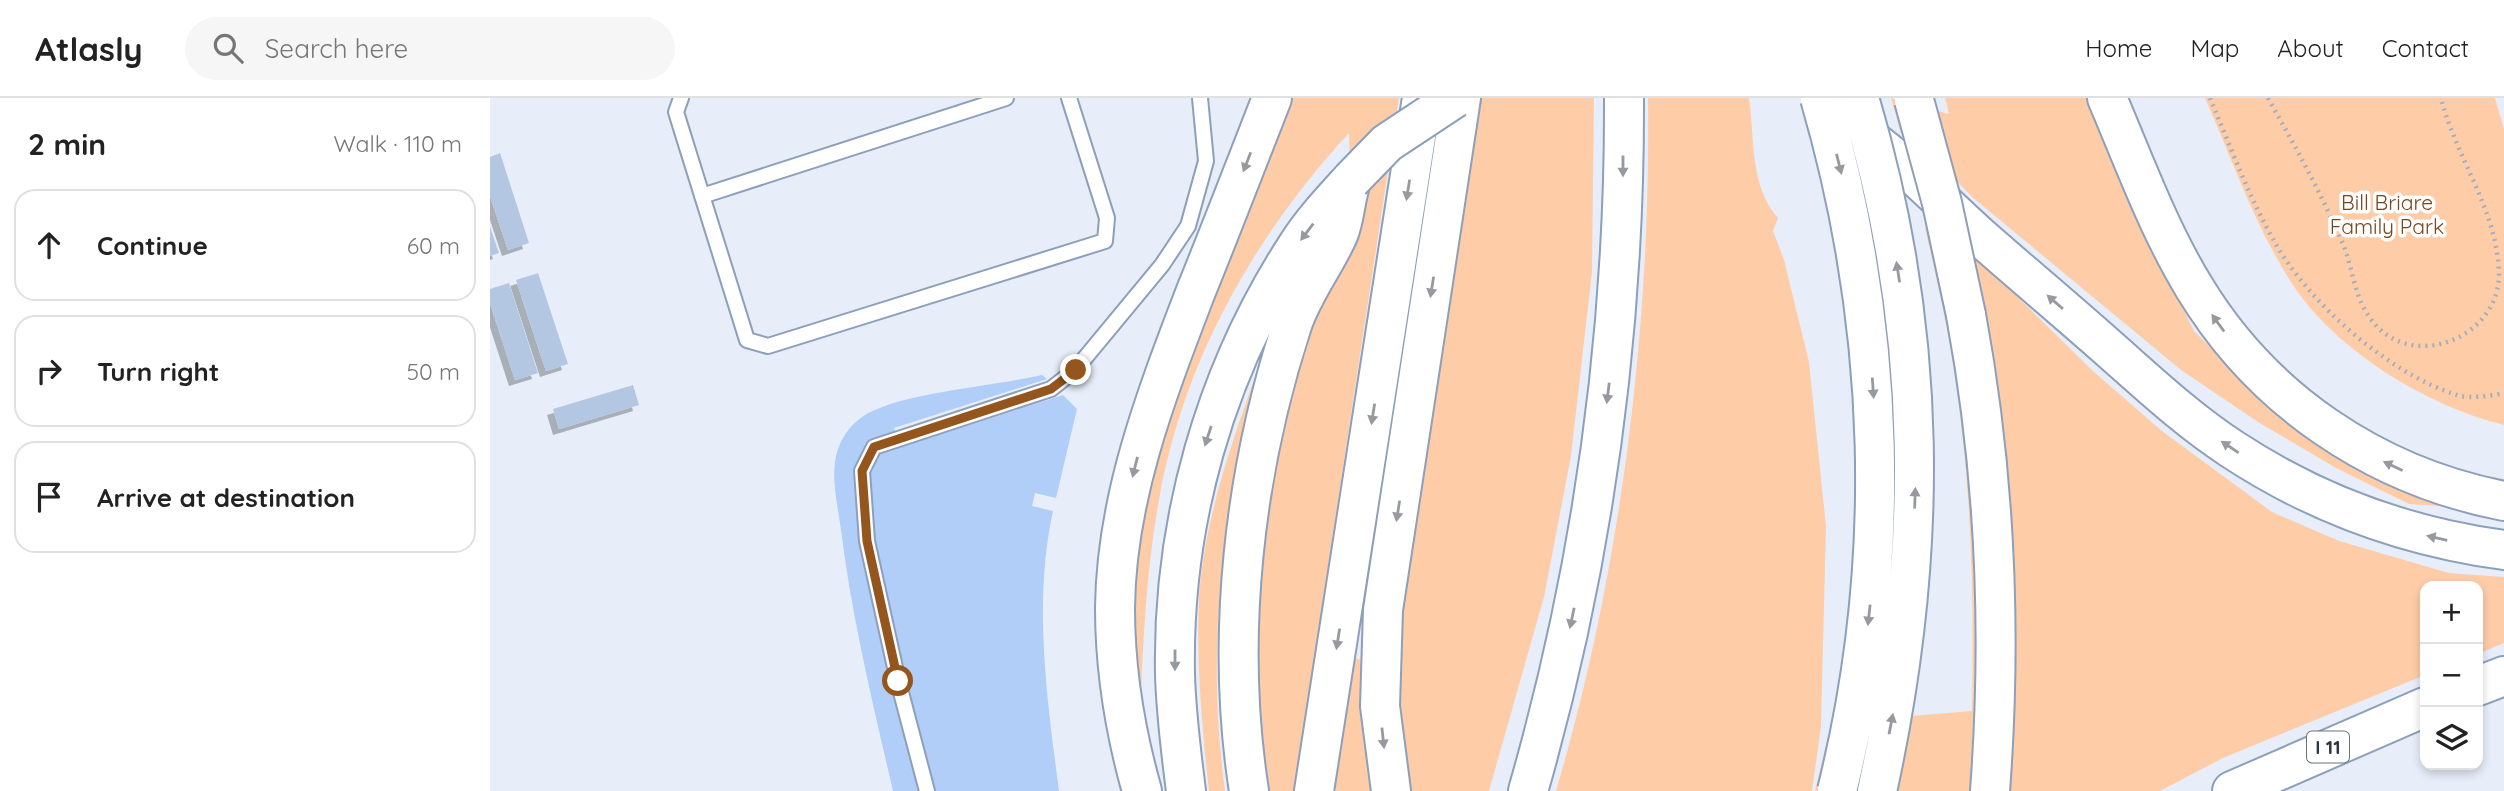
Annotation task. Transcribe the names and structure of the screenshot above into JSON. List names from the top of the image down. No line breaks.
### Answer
{"streets":{"highway":["I 11"]},"parks":["Bill Briare Family Park"],"page":{"header":"Atlasly","search":"Search here","nav":["Home","Map","About","Contact"],"heading":["2 min","Walk · 110 m"],"list":[["Continue","60 m"],["Turn right","50 m"],"Arrive at destination"],"map_buttons":["+","−"]}}
